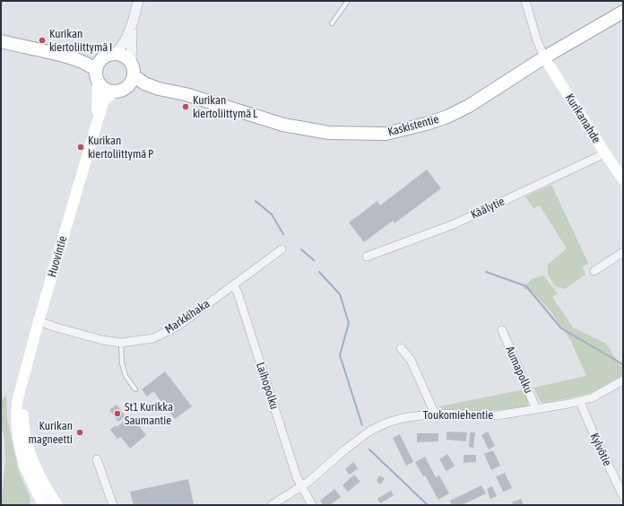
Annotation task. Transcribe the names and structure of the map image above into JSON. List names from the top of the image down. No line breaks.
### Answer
{"streets":{"main road":["Kurikanahde","Kaskistentie","Huovintie"],"street":["Käälytie","Markkihaka","Aumapolku","Laihopolku","Toukomiehentie","Kylvötie"]},"crossings":[["Kurikanahde","Kaskistentie"],["Kurikanahde","Käälytie"],["Kaskistentie","Huovintie"],["Huovintie","Markkihaka"],["Markkihaka","Laihopolku"],["Aumapolku","Toukomiehentie"],["Laihopolku","Toukomiehentie"],["Toukomiehentie","Kylvötie"]],"places":["Kurikan kiertoliittymä I","Kurikan kiertoliittymä L","Kurikan kiertoliittymä P","St1 Kurikka Saumantie","Kurikan magneetti"]}
